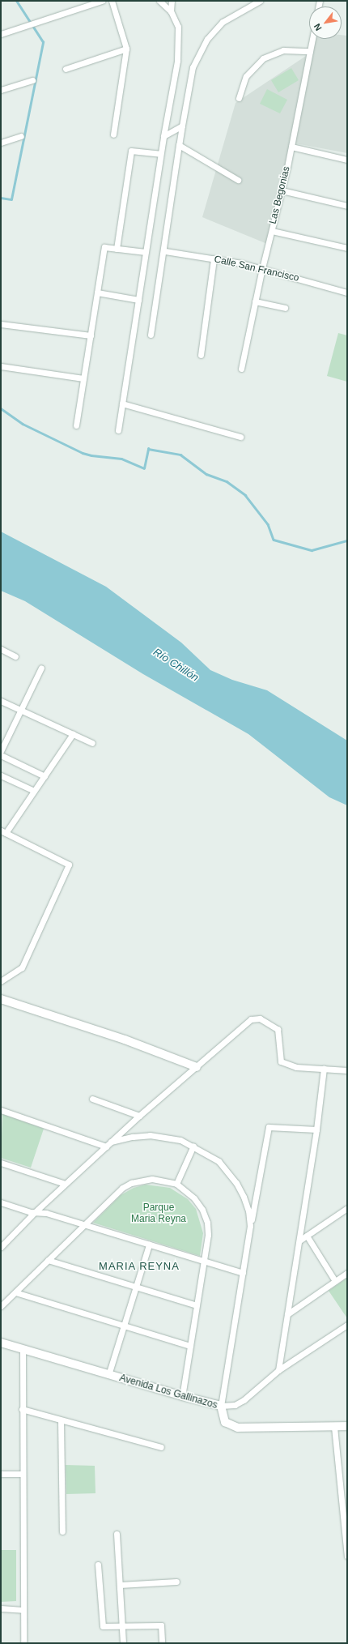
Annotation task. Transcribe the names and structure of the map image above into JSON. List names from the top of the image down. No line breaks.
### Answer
{"streets":{"street":["Las Begonias","Calle San Francisco","Avenida Los Gallinazos"]},"crossings":[["Las Begonias","Calle San Francisco"]],"districts":["MARIA REYNA"],"water":["Río Chillón"],"parks":["Parque Maria Reyna"],"north":"bottom left"}
